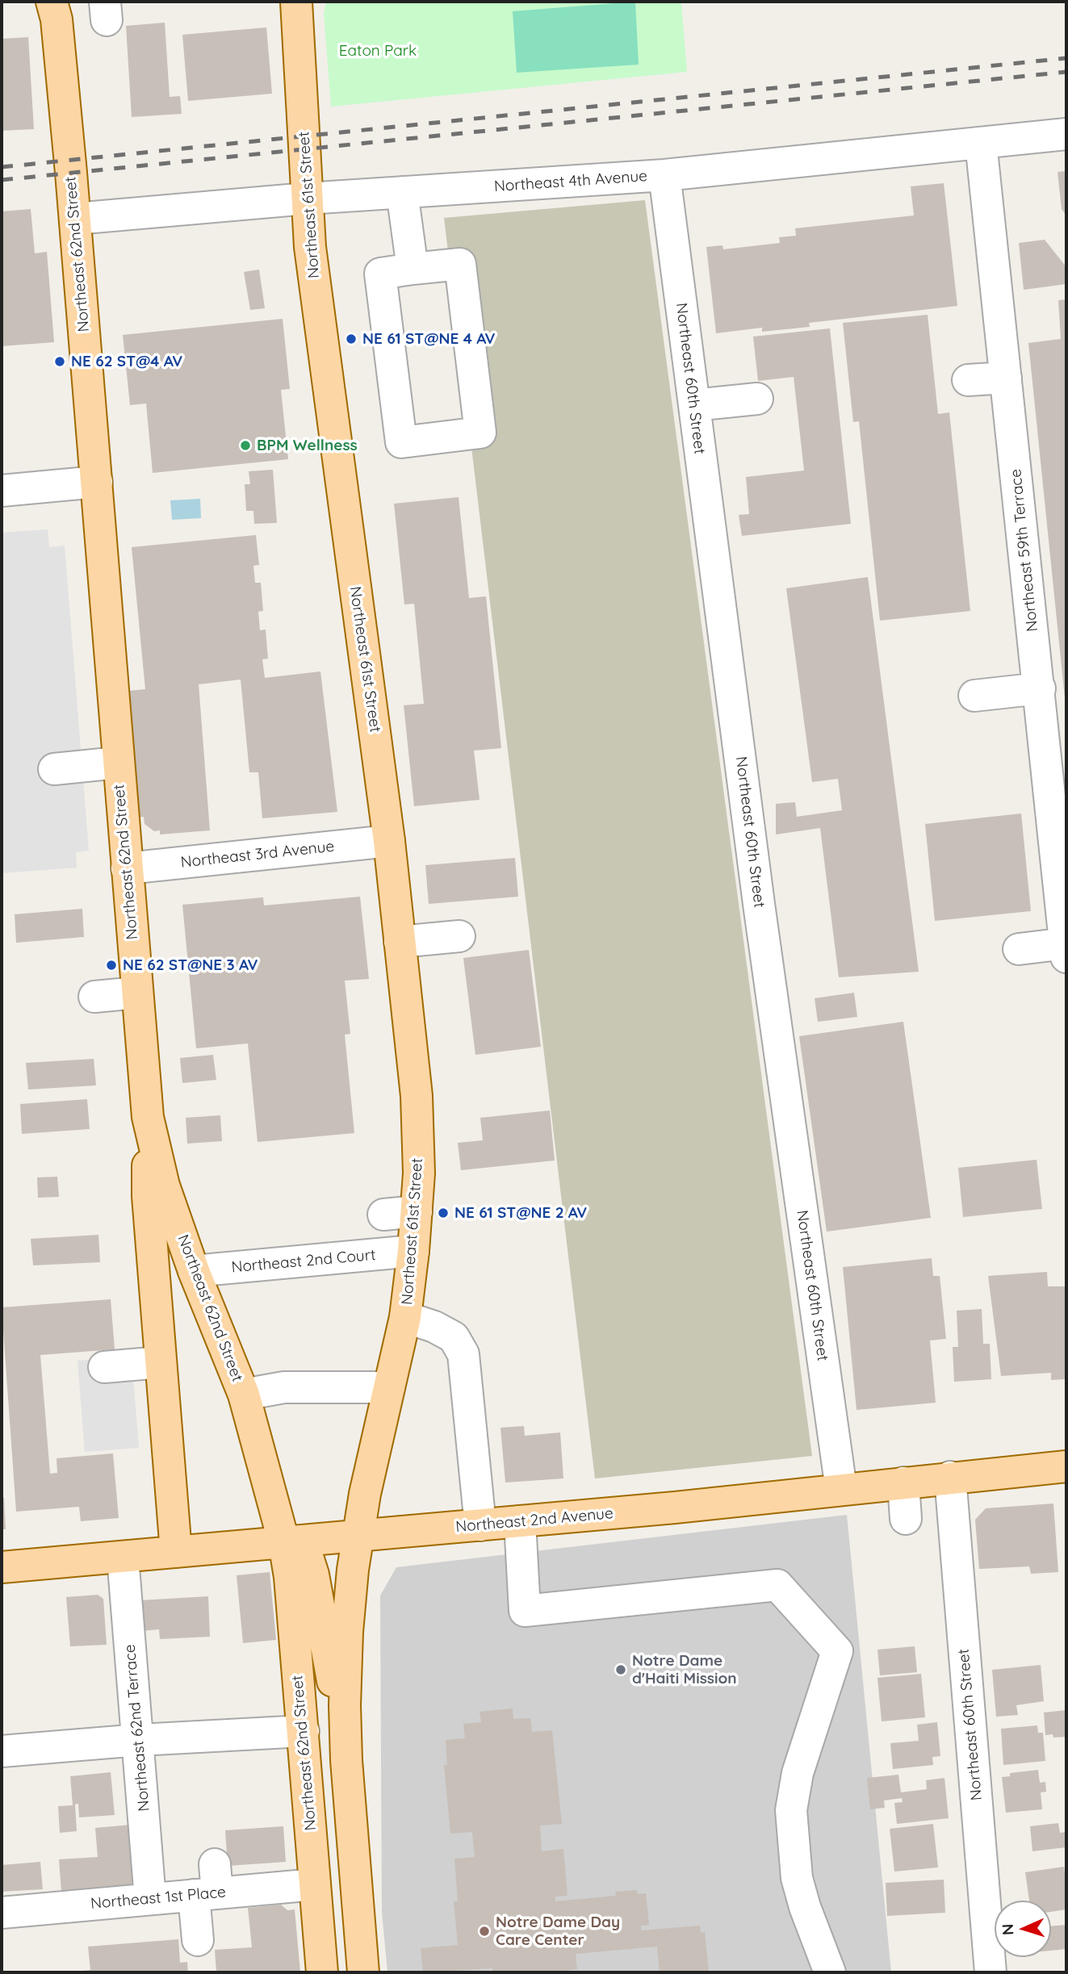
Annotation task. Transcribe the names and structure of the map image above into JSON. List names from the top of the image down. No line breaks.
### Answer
{"streets":{"main road":["Northeast 61st Street","Northeast 62nd Street","Northeast 2nd Avenue"],"street":["Northeast 4th Avenue","Northeast 60th Street","Northeast 59th Terrace","Northeast 3rd Avenue","Northeast 2nd Court","Northeast 62nd Terrace","Northeast 1st Place"]},"crossings":[["Northeast 4th Avenue","Northeast 61st Street"],["Northeast 4th Avenue","Northeast 62nd Street"],["Northeast 4th Avenue","Northeast 60th Street"],["Northeast 4th Avenue","Northeast 59th Terrace"],["Northeast 61st Street","Northeast 3rd Avenue"],["Northeast 61st Street","Northeast 2nd Court"],["Northeast 61st Street","Northeast 2nd Avenue"],["Northeast 62nd Street","Northeast 3rd Avenue"],["Northeast 62nd Street","Northeast 2nd Court"],["Northeast 62nd Street","Northeast 2nd Avenue"],["Northeast 62nd Street","Northeast 1st Place"],["Northeast 60th Street","Northeast 2nd Avenue"],["Northeast 2nd Avenue","Northeast 62nd Terrace"],["Northeast 62nd Terrace","Northeast 1st Place"]],"parks":["Eaton Park"],"places":["NE 61 ST@NE 4 AV","NE 62 ST@4 AV","BPM Wellness","NE 62 ST@NE 3 AV","NE 61 ST@NE 2 AV","Notre Dame d'Haiti Mission","Notre Dame Day Care Center"],"north":"left"}
